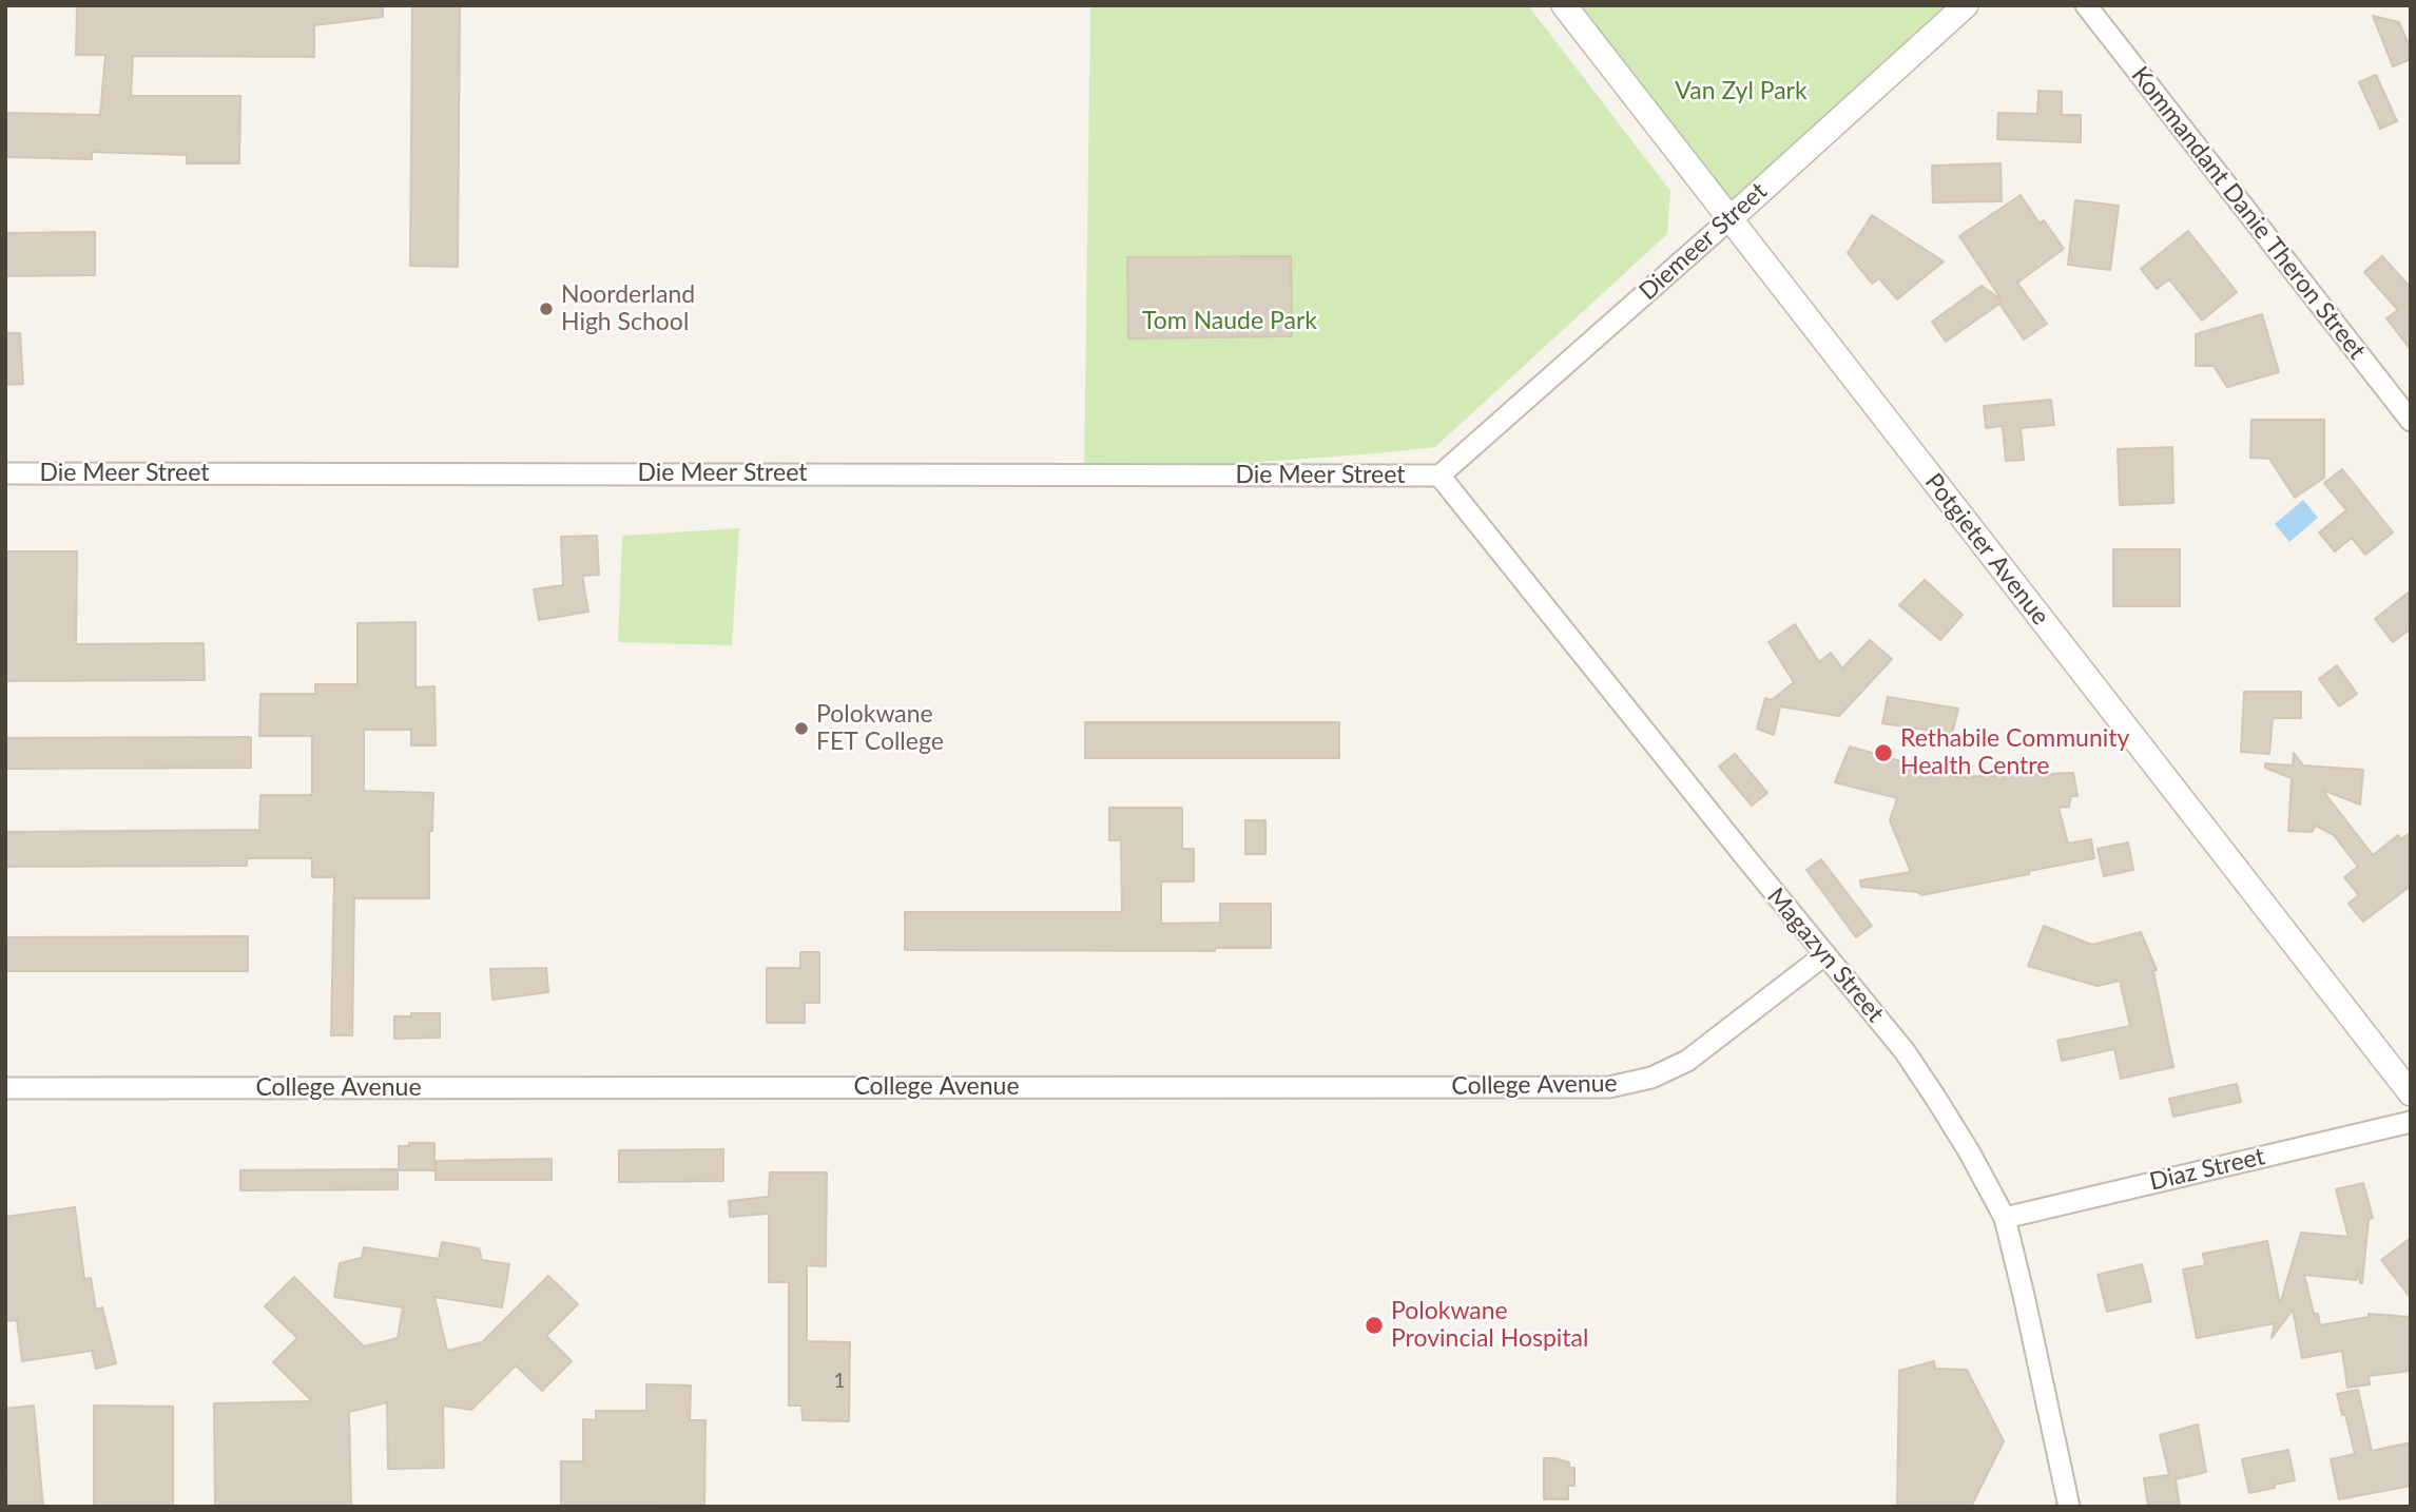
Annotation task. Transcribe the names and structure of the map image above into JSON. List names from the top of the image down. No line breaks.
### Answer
{"streets":{"street":["Kommandant Danie Theron Street","Diemeer Street","Die Meer Street","Potgieter Avenue","Magazyn Street","College Avenue","Diaz Street"]},"crossings":[["Diemeer Street","Die Meer Street"],["Diemeer Street","Potgieter Avenue"],["Diemeer Street","Magazyn Street"],["Die Meer Street","Magazyn Street"],["Magazyn Street","College Avenue"],["Magazyn Street","Diaz Street"]],"parks":["Van Zyl Park","Tom Naude Park"],"places":["Noorderland High School","Polokwane FET College","Rethabile Community Health Centre","Polokwane Provincial Hospital"],"house_numbers":["1"]}
